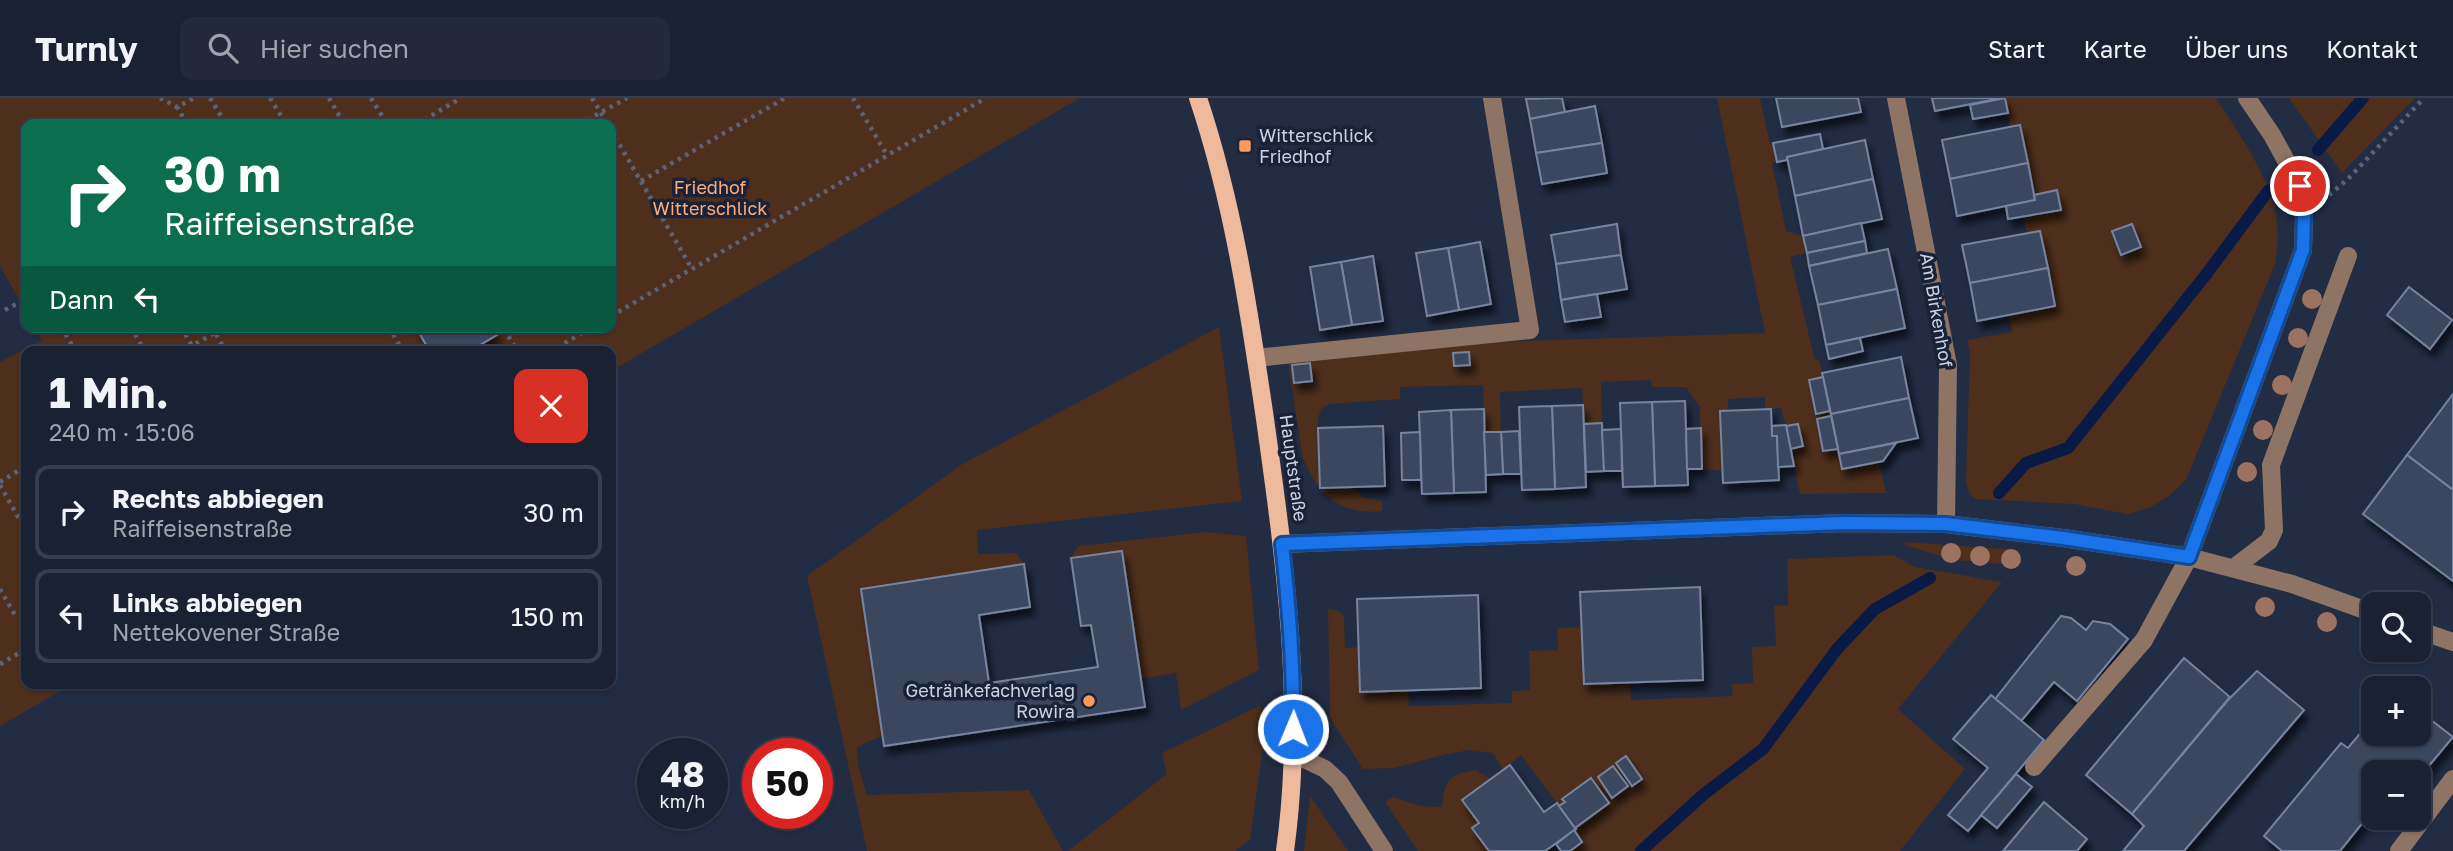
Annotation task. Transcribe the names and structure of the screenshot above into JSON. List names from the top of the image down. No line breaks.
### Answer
{"streets":{"main road":["Hauptstraße"],"street":["Am Birkenhof"]},"parks":["Friedhof Witterschlick"],"places":{"transit":["Witterschlick Friedhof"],"other":["Getränkefachverlag Rowira"]},"page":{"header":"Turnly","search":"Hier suchen","nav":["Start","Karte","Über uns","Kontakt"],"turn":["30 m","Raiffeisenstraße"],"then":"Dann","heading":["1 Min.","240 m · 15:06"],"list":[{"name":"Rechts abbiegen","note":"Raiffeisenstraße","value":"30 m"},{"name":"Links abbiegen","note":"Nettekovener Straße","value":"150 m"}],"map_buttons":["+","−"],"speed":"48 km/h","limit":"50"}}
